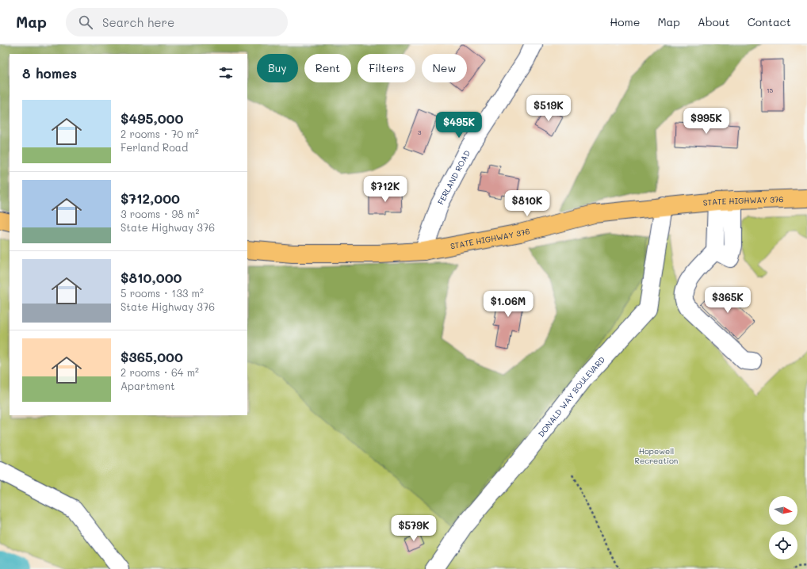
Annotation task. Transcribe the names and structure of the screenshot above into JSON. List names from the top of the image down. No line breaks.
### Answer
{"streets":{"main road":["STATE HIGHWAY 376"],"street":["FERLAND ROAD","DONALD WAY BOULEVARD"]},"crossings":[["FERLAND ROAD","STATE HIGHWAY 376"],["STATE HIGHWAY 376","DONALD WAY BOULEVARD"]],"parks":["Hopewell Recreation"],"house_numbers":["15","3"],"north":"right","page":{"header":"Map","search":"Search here","nav":["Home","Map","About","Contact"],"chip":["Buy","Rent","Filters","New"],"heading":"8 homes","list":[{"name":"$495,000","note":"2 rooms · 70 m² · Ferland Road"},{"name":"$712,000","note":"3 rooms · 98 m² · State Highway 376"},{"name":"$810,000","note":"5 rooms · 133 m² · State Highway 376"},{"name":"$365,000","note":"2 rooms · 64 m² · Apartment"}],"price":["$519K","$995K","$495K","$712K","$810K","$365K","$1.06M","$579K"]}}
